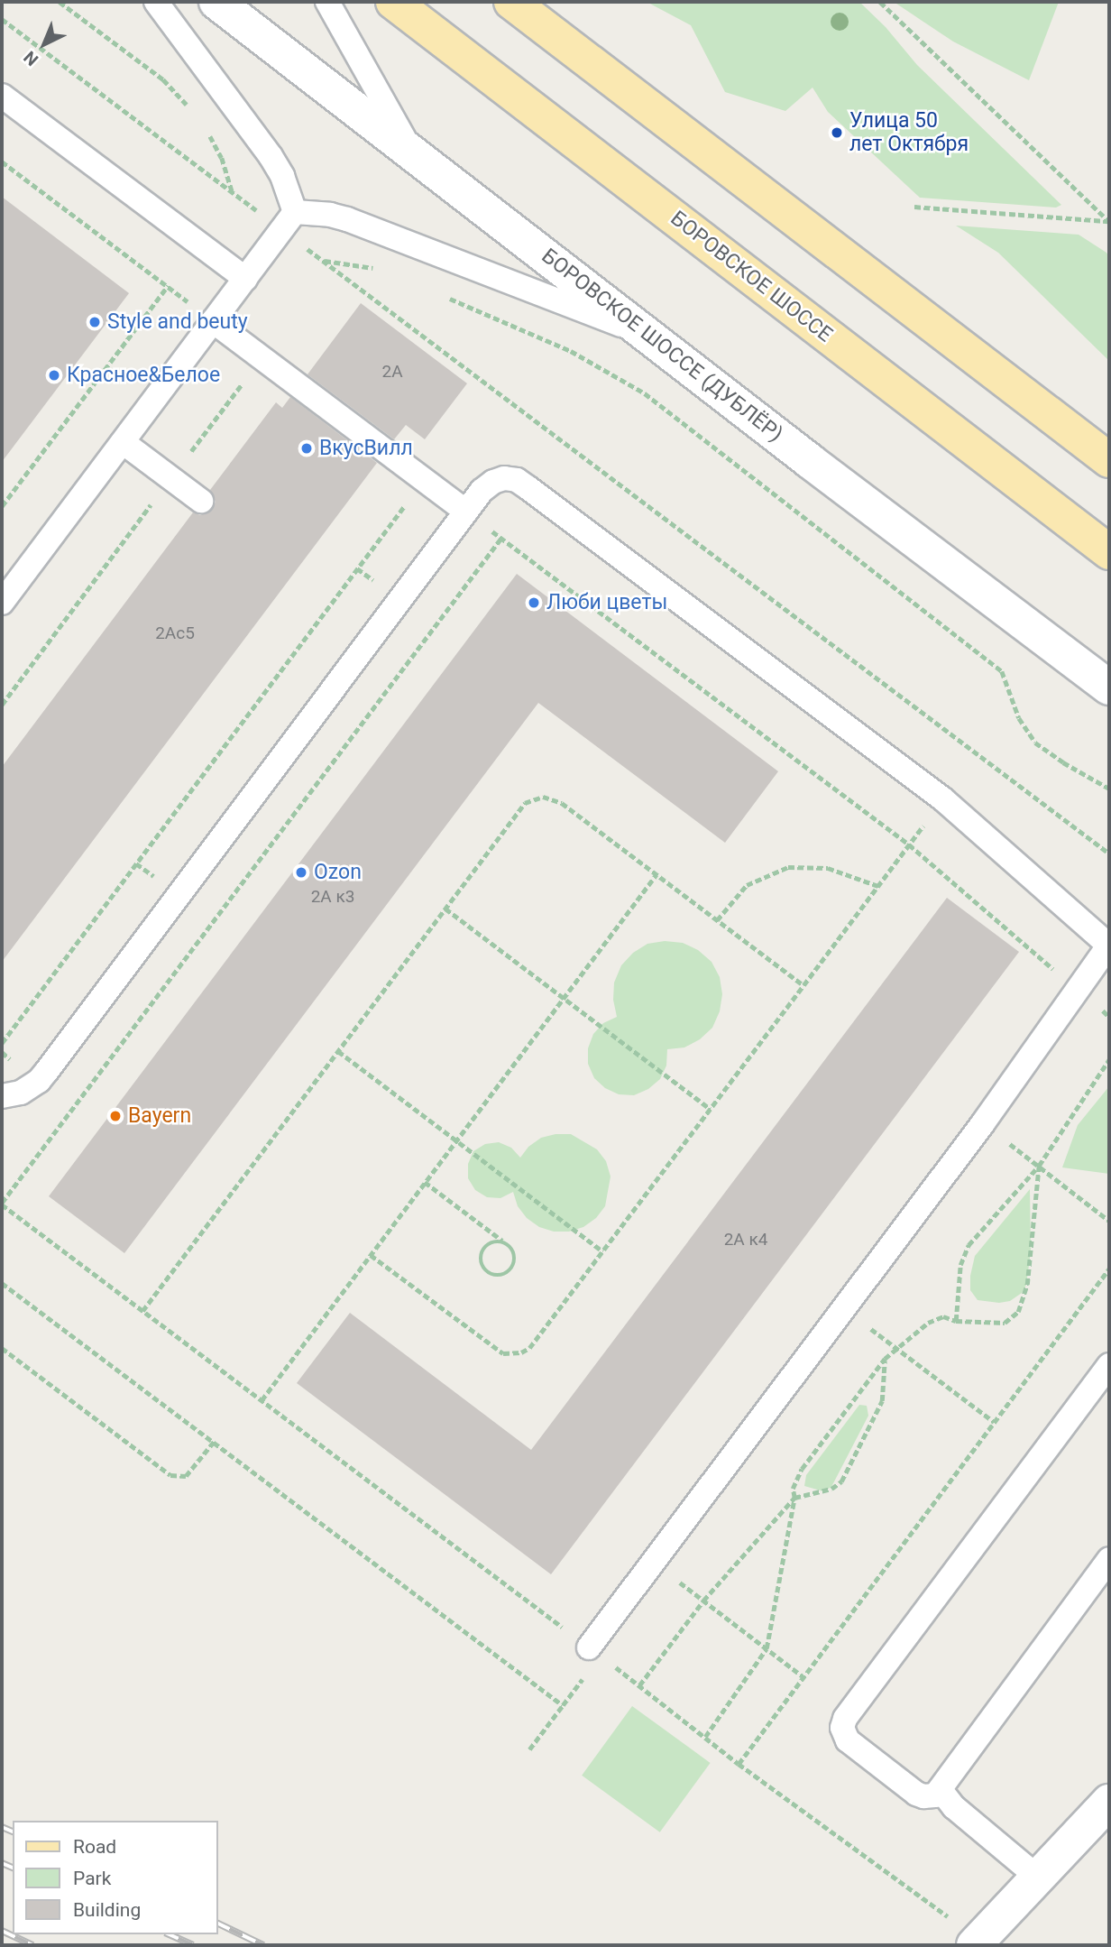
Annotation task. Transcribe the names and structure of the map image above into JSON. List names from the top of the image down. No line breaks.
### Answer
{"streets":{"main road":["БОРОВСКОЕ ШОССЕ"],"street":["БОРОВСКОЕ ШОССЕ (ДУБЛЁР)"]},"places":["Улица 50 лет Октября","Style and beuty","Красное&Белое","ВкусВилл","Люби цветы","Ozon","Bayern"],"house_numbers":["2А","2Ас5","2А к3","2А к4"],"legend":["Road","Park","Building"],"north":"bottom left"}
